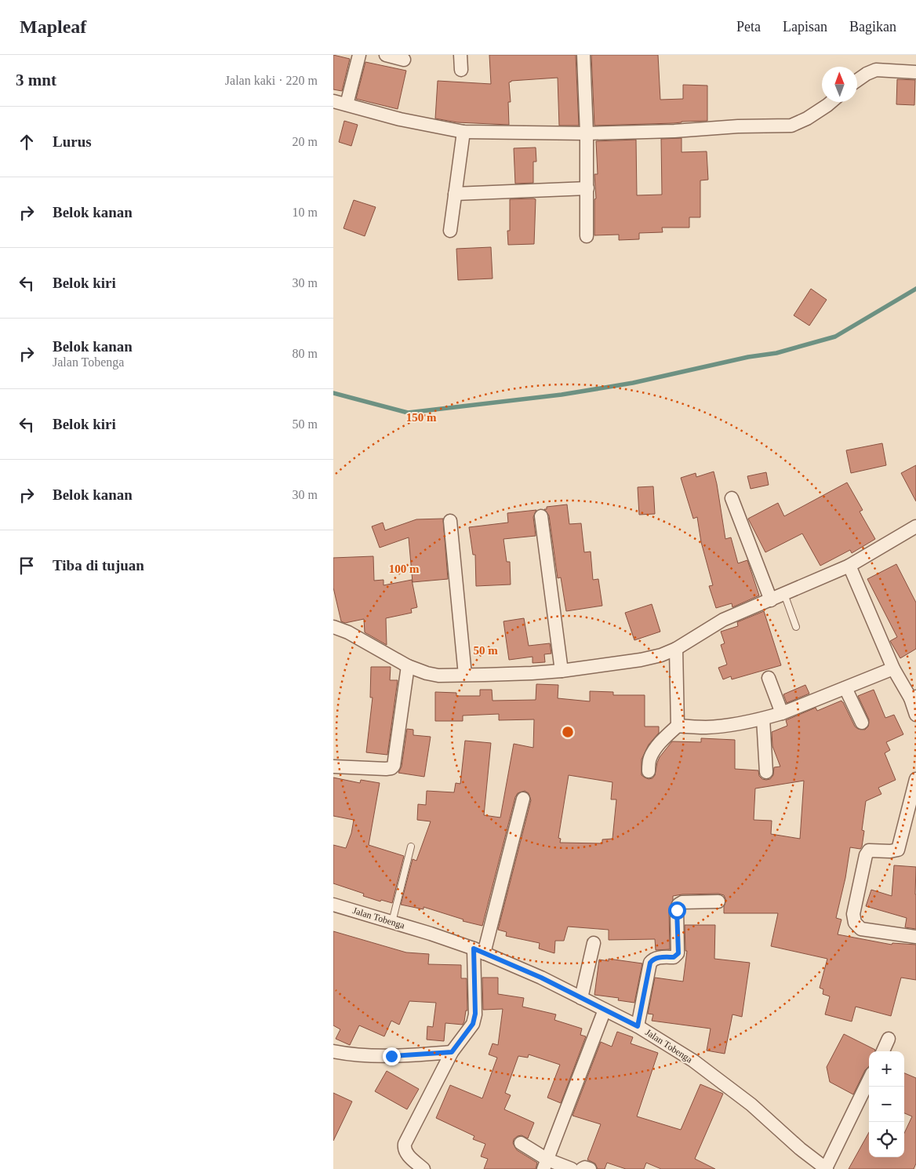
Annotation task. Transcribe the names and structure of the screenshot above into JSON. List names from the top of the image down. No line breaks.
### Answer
{"streets":{"street":["Jalan Tobenga"]},"north":"top","page":{"header":"Mapleaf","nav":["Peta","Lapisan","Bagikan"],"heading":["3 mnt","Jalan kaki · 220 m"],"list":[["Lurus","20 m"],["Belok kanan","10 m"],["Belok kiri","30 m"],["Belok kanan","Jalan Tobenga","80 m"],["Belok kiri","50 m"],["Belok kanan","30 m"],"Tiba di tujuan"],"map_buttons":["+","−"]},"rings":["150 m","100 m","50 m"]}
